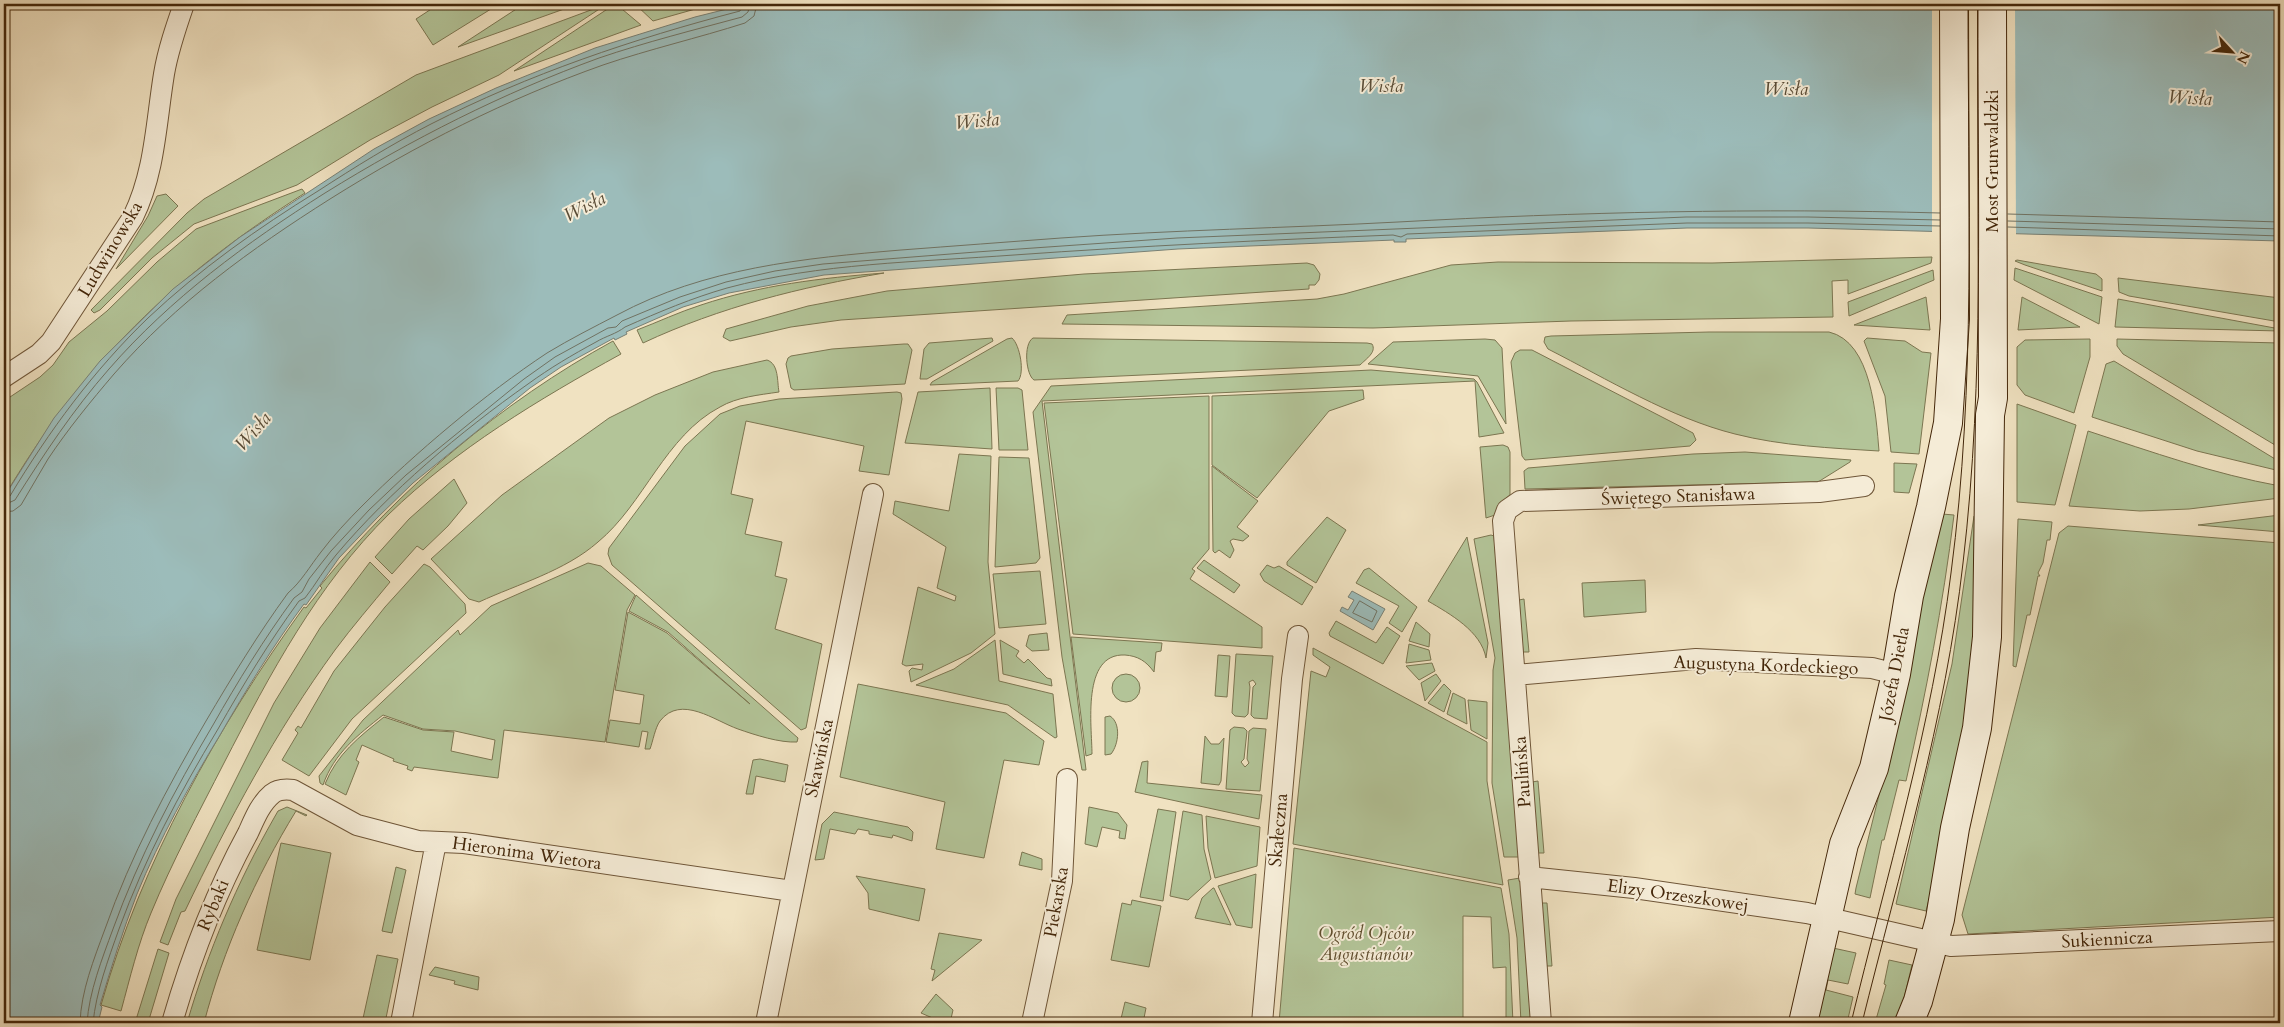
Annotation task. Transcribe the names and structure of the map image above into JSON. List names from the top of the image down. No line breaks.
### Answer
{"streets":{"street":["Most Grunwaldzki","Ludwinowska","Świętego Stanisława","Augustyna Kordeckiego","Józefa Dietla","Skawińska","Paulińska","Skałeczna","Hieronima Wietora","Elizy Orzeszkowej","Piekarska","Rybaki","Sukiennicza"]},"crossings":[["Most Grunwaldzki","Józefa Dietla"],["Most Grunwaldzki","Elizy Orzeszkowej"],["Most Grunwaldzki","Sukiennicza"],["Świętego Stanisława","Paulińska"],["Augustyna Kordeckiego","Józefa Dietla"],["Augustyna Kordeckiego","Paulińska"],["Józefa Dietla","Elizy Orzeszkowej"],["Skawińska","Hieronima Wietora"],["Paulińska","Elizy Orzeszkowej"],["Hieronima Wietora","Rybaki"],["Elizy Orzeszkowej","Sukiennicza"]],"water":["Wisła"],"parks":["Ogród Ojców Augustianów"],"north":"bottom right"}
